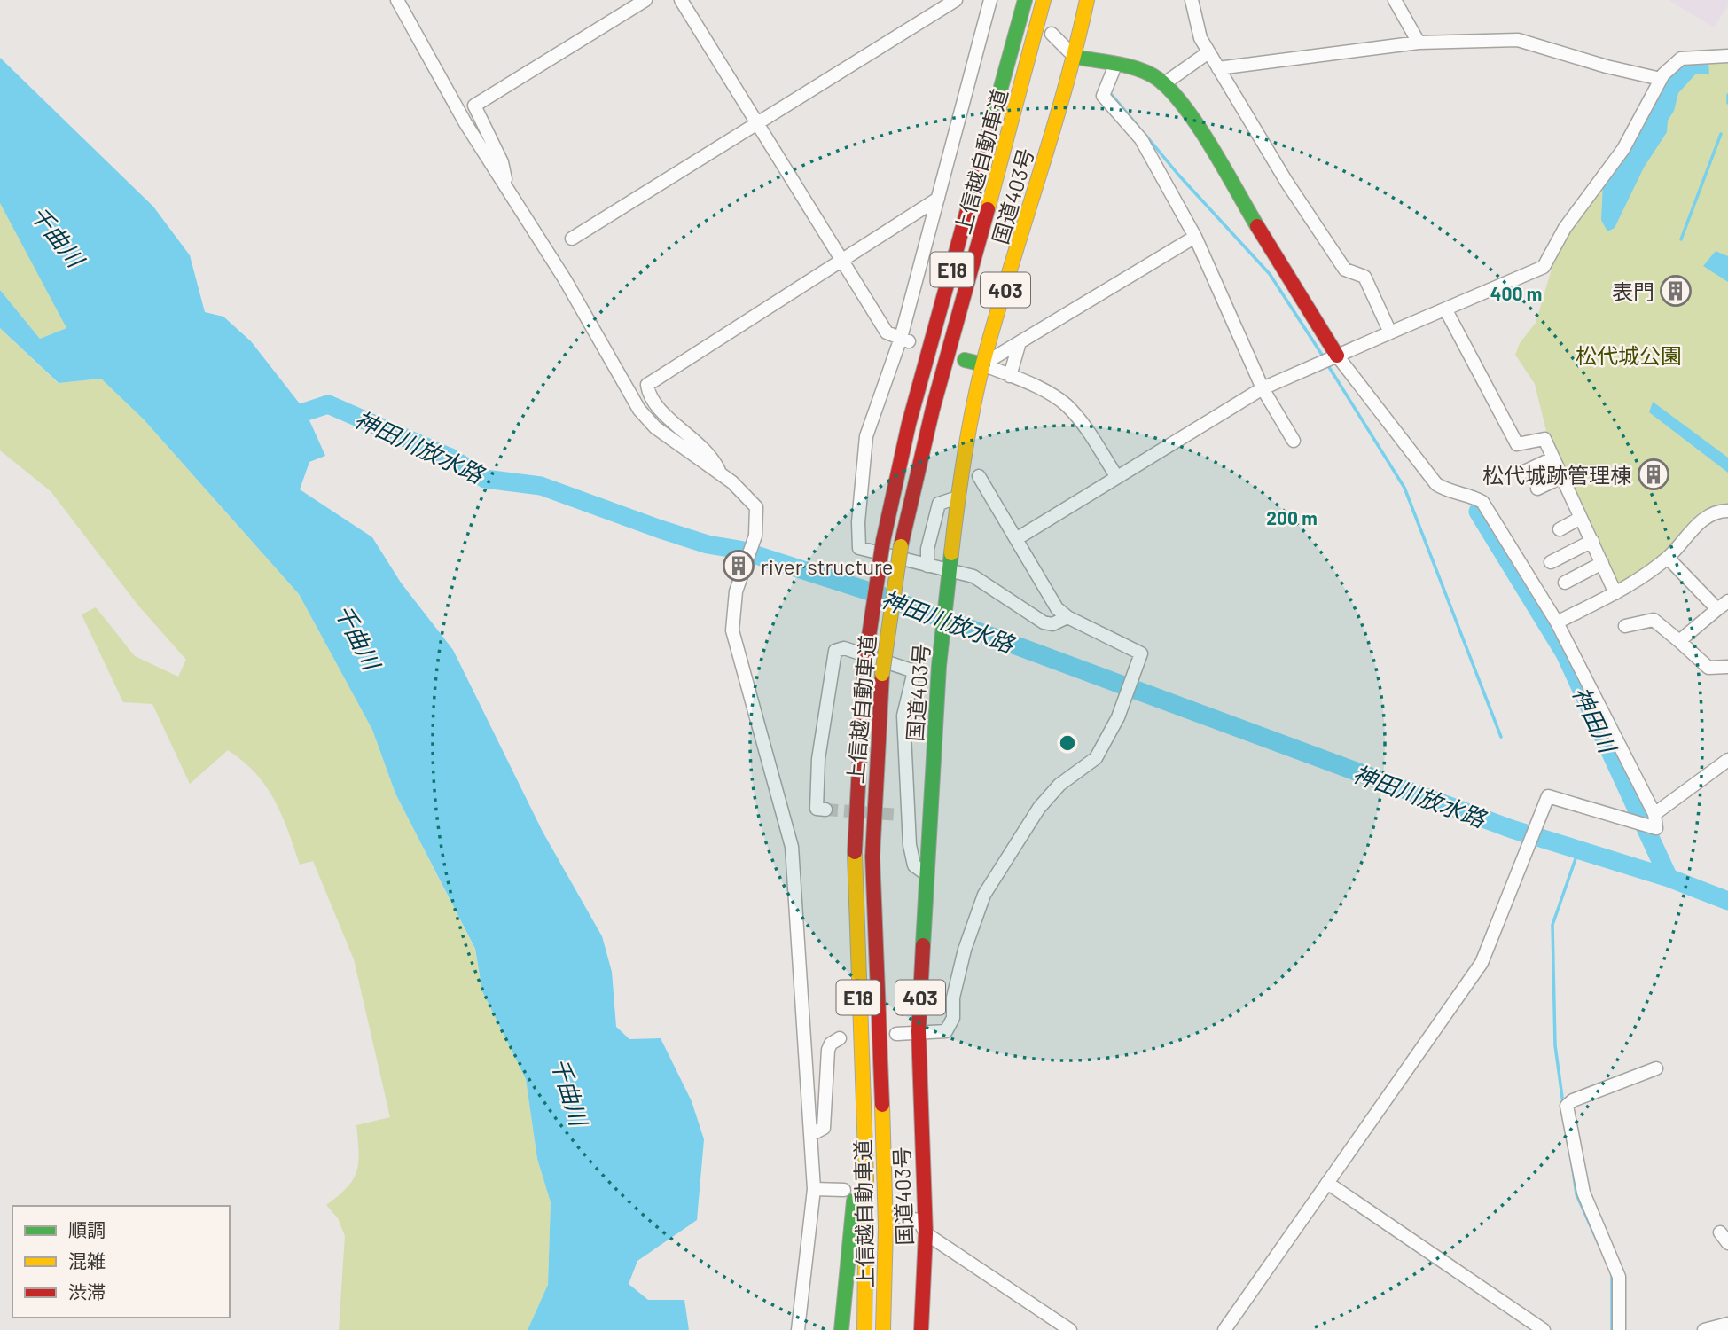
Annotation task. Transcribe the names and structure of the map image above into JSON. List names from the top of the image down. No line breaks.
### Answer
{"streets":{"main road":["上信越自動車道","国道403号","E18","403"]},"water":["千曲川","神田川放水路","神田川"],"parks":["松代城公園"],"places":{"building":["表門","松代城跡管理棟","river structure"]},"legend":["順調","混雑","渋滞"],"rings":["400 m","200 m"]}
